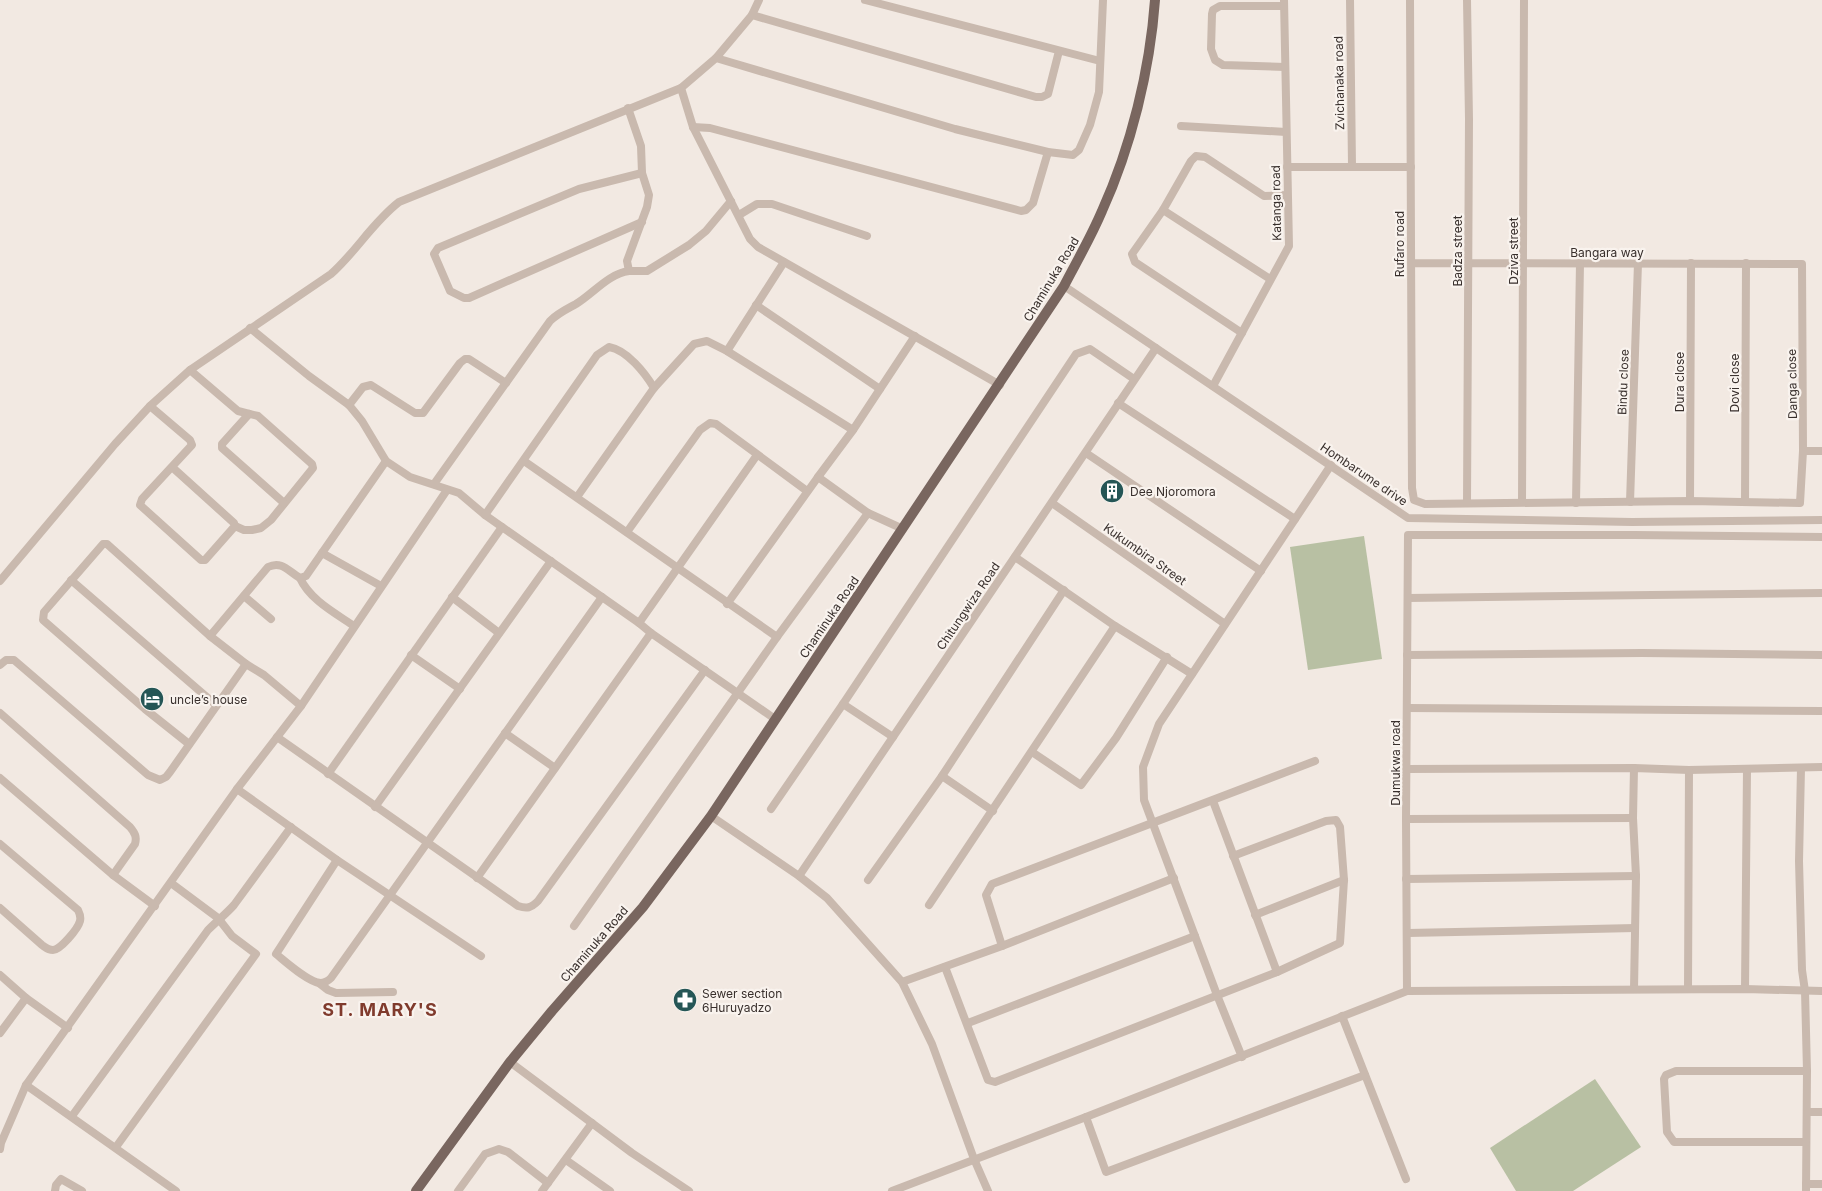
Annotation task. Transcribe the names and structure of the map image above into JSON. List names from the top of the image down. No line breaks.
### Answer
{"streets":{"main road":["Chaminuka Road"],"street":["Zvichanaka road","Katanga road","Rufaro road","Badza street","Dziva street","Bangara way","Bindu close","Dura close","Dovi close","Danga close","Hombarume drive","Kukumbira Street","Chitungwiza Road","Dumukwa road"]},"crossings":[["Katanga road","Hombarume drive"],["Rufaro road","Badza street"],["Rufaro road","Bangara way"],["Badza street","Bangara way"],["Dziva street","Bangara way"],["Bangara way","Bindu close"],["Bangara way","Dura close"],["Bangara way","Dovi close"],["Bangara way","Danga close"],["Chaminuka Road","Hombarume drive"],["Dovi close","Danga close"],["Hombarume drive","Chitungwiza Road"],["Kukumbira Street","Chitungwiza Road"]],"districts":["ST. MARY'S"],"places":{"building":["Dee Njoromora"],"hotel":["uncle’s house"],"pharmacy":["Sewer section 6Huruyadzo"]}}
